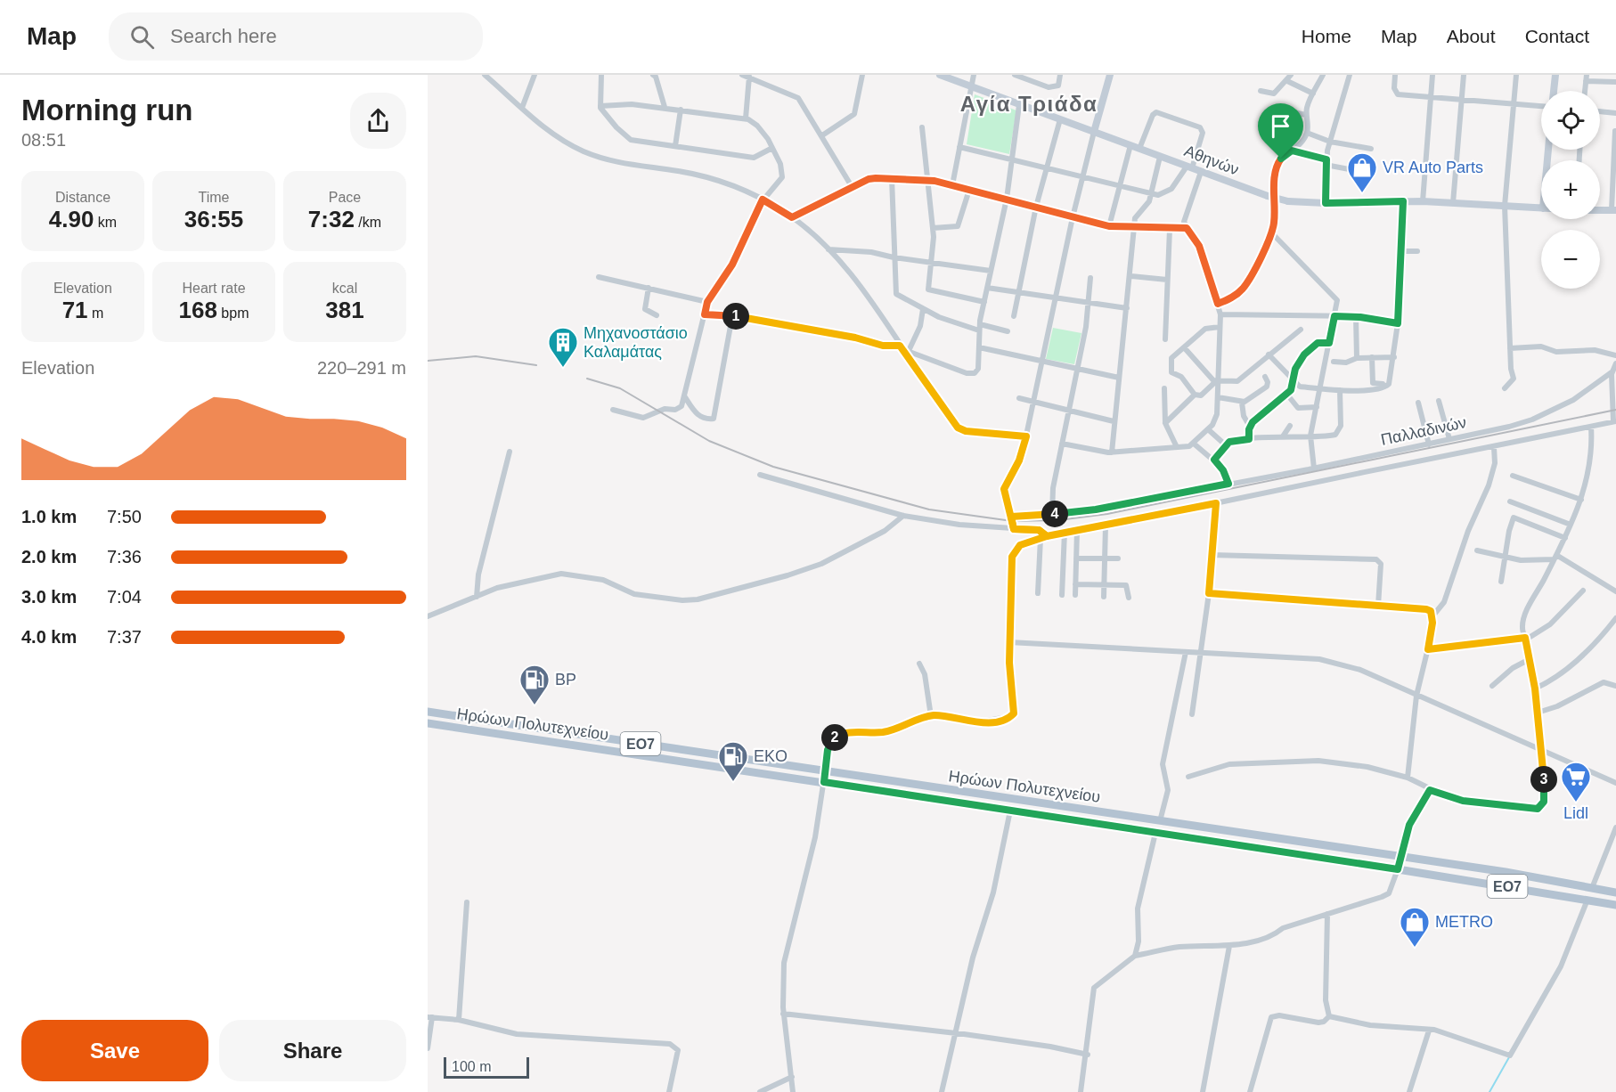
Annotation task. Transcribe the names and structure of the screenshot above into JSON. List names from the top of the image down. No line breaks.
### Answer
{"streets":{"main road":["Αθηνών","Ηρώων Πολυτεχνείου","ΕΟ7"],"street":["Παλλαδινών"]},"districts":["Αγία Τριάδα"],"places":{"shop":["VR Auto Parts","METRO"],"building":["Μηχανοστάσιο Καλαμάτας"],"fuel station":["BP","EKO"],"supermarket":["Lidl"]},"scale_bar":"100 m","page":{"header":"Map","search":"Search here","nav":["Home","Map","About","Contact"],"heading":["Morning run","08:51"],"map_buttons":["+","−"],"stats":[["Distance","4.90 km"],["Time","36:55"],["Pace","7:32 /km"],["Elevation","71 m"],["Heart rate","168 bpm"],["kcal","381"]],"pins":["1","4","2","3"],"chart":["Elevation","220–291 m"],"list":[{"name":"1.0 km","note":"7:50"},{"name":"2.0 km","note":"7:36"},{"name":"3.0 km","note":"7:04"},{"name":"4.0 km","note":"7:37"}],"buttons":["Save","Share"],"scale":"100 m"}}
